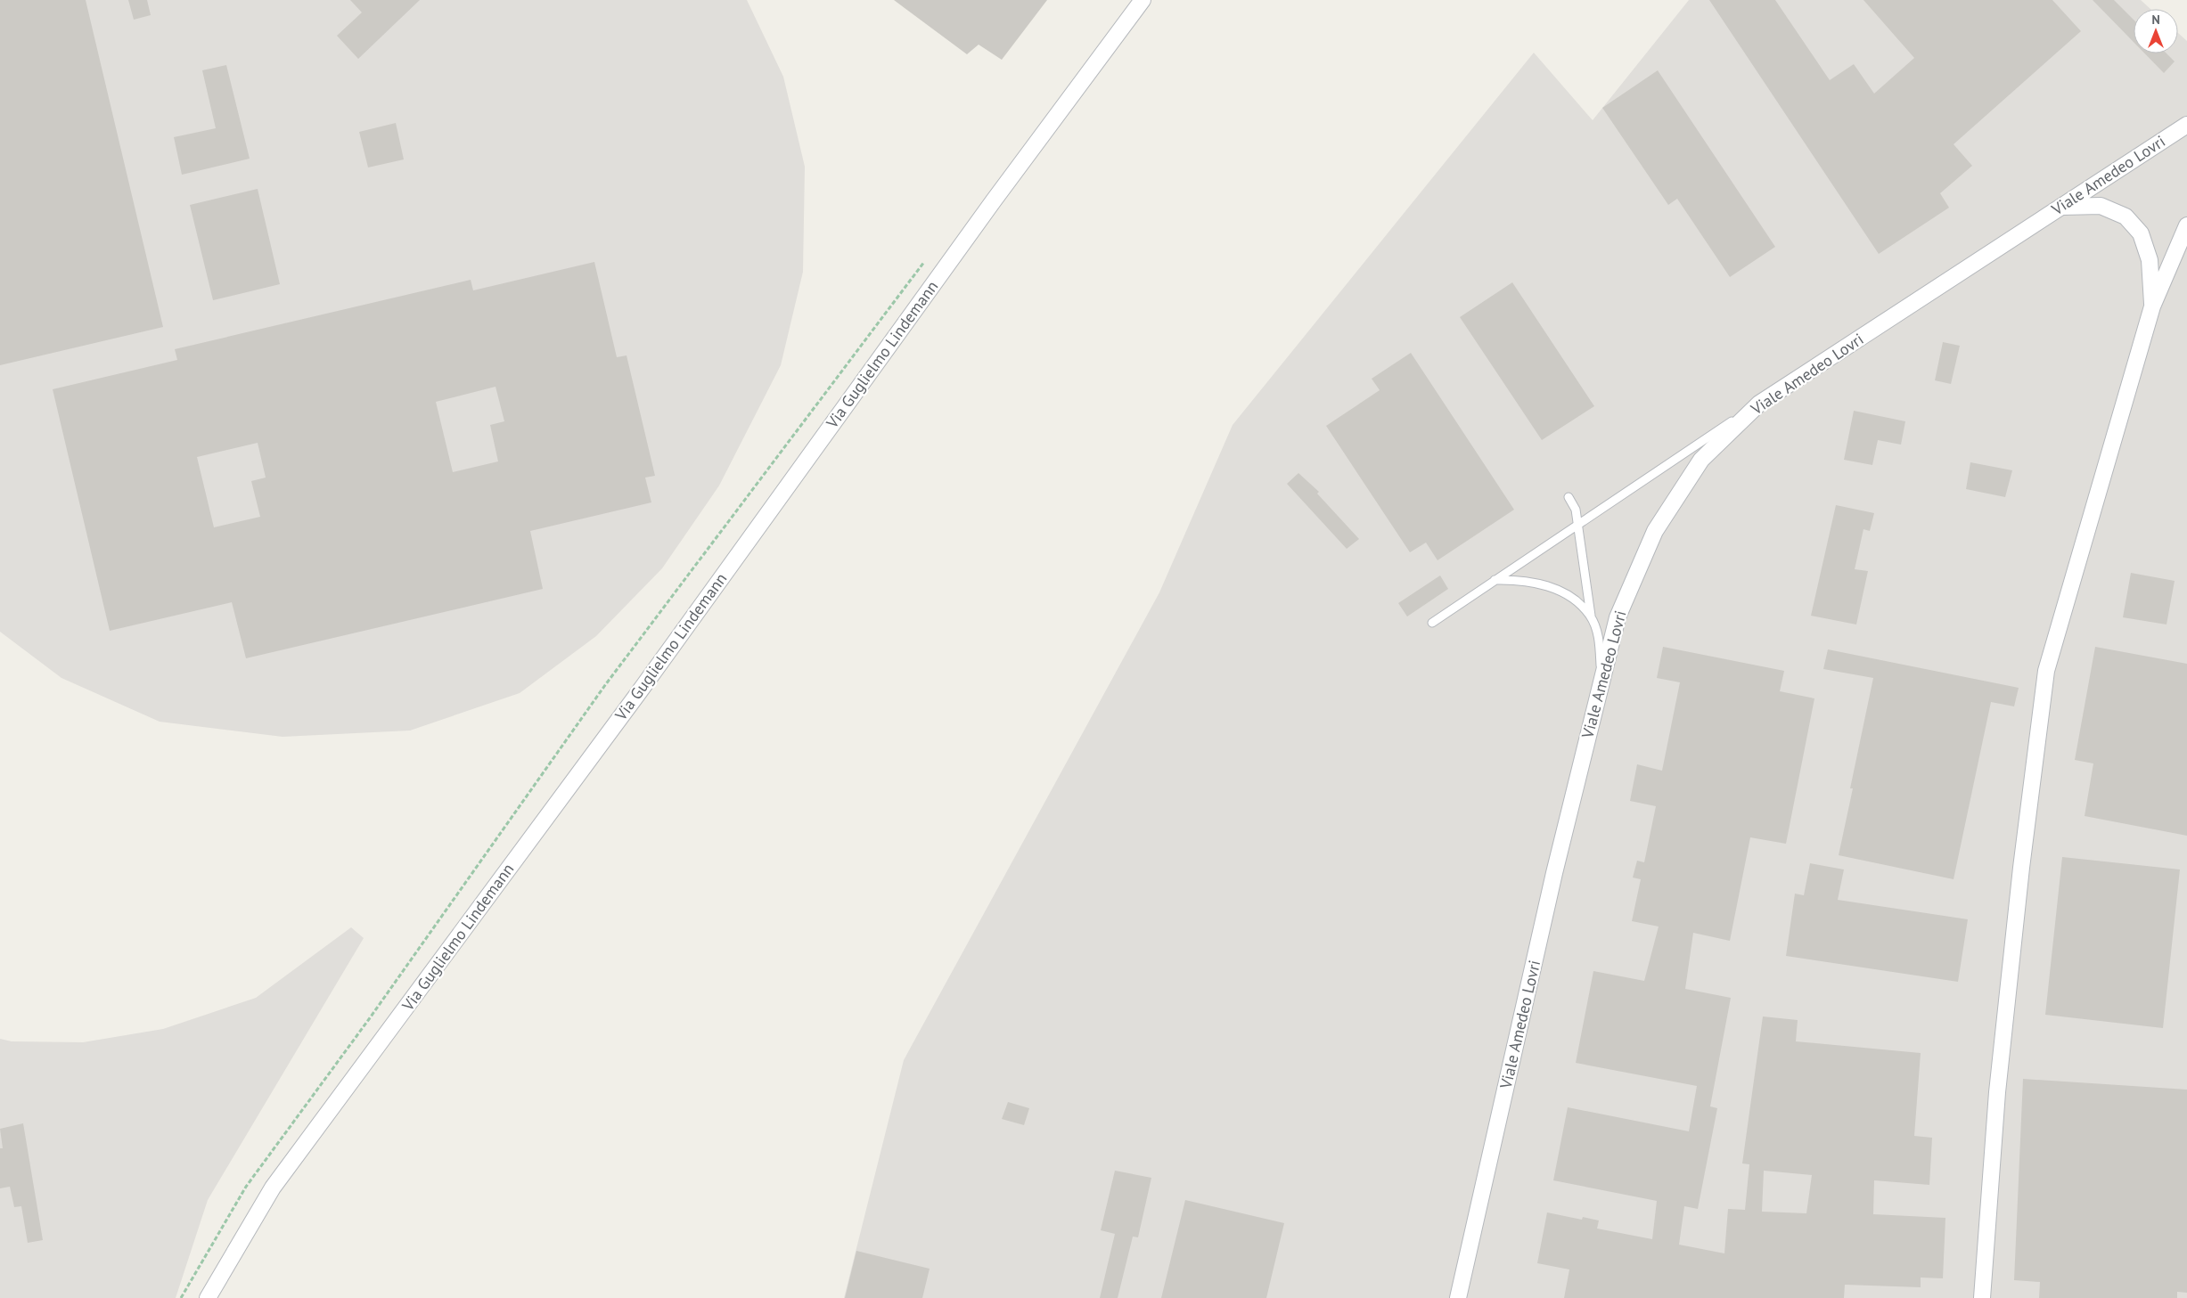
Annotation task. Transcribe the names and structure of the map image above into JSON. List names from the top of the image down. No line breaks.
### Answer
{"streets":{"street":["Viale Amedeo Lovri","Via Guglielmo Lindemann"]},"north":"top"}
